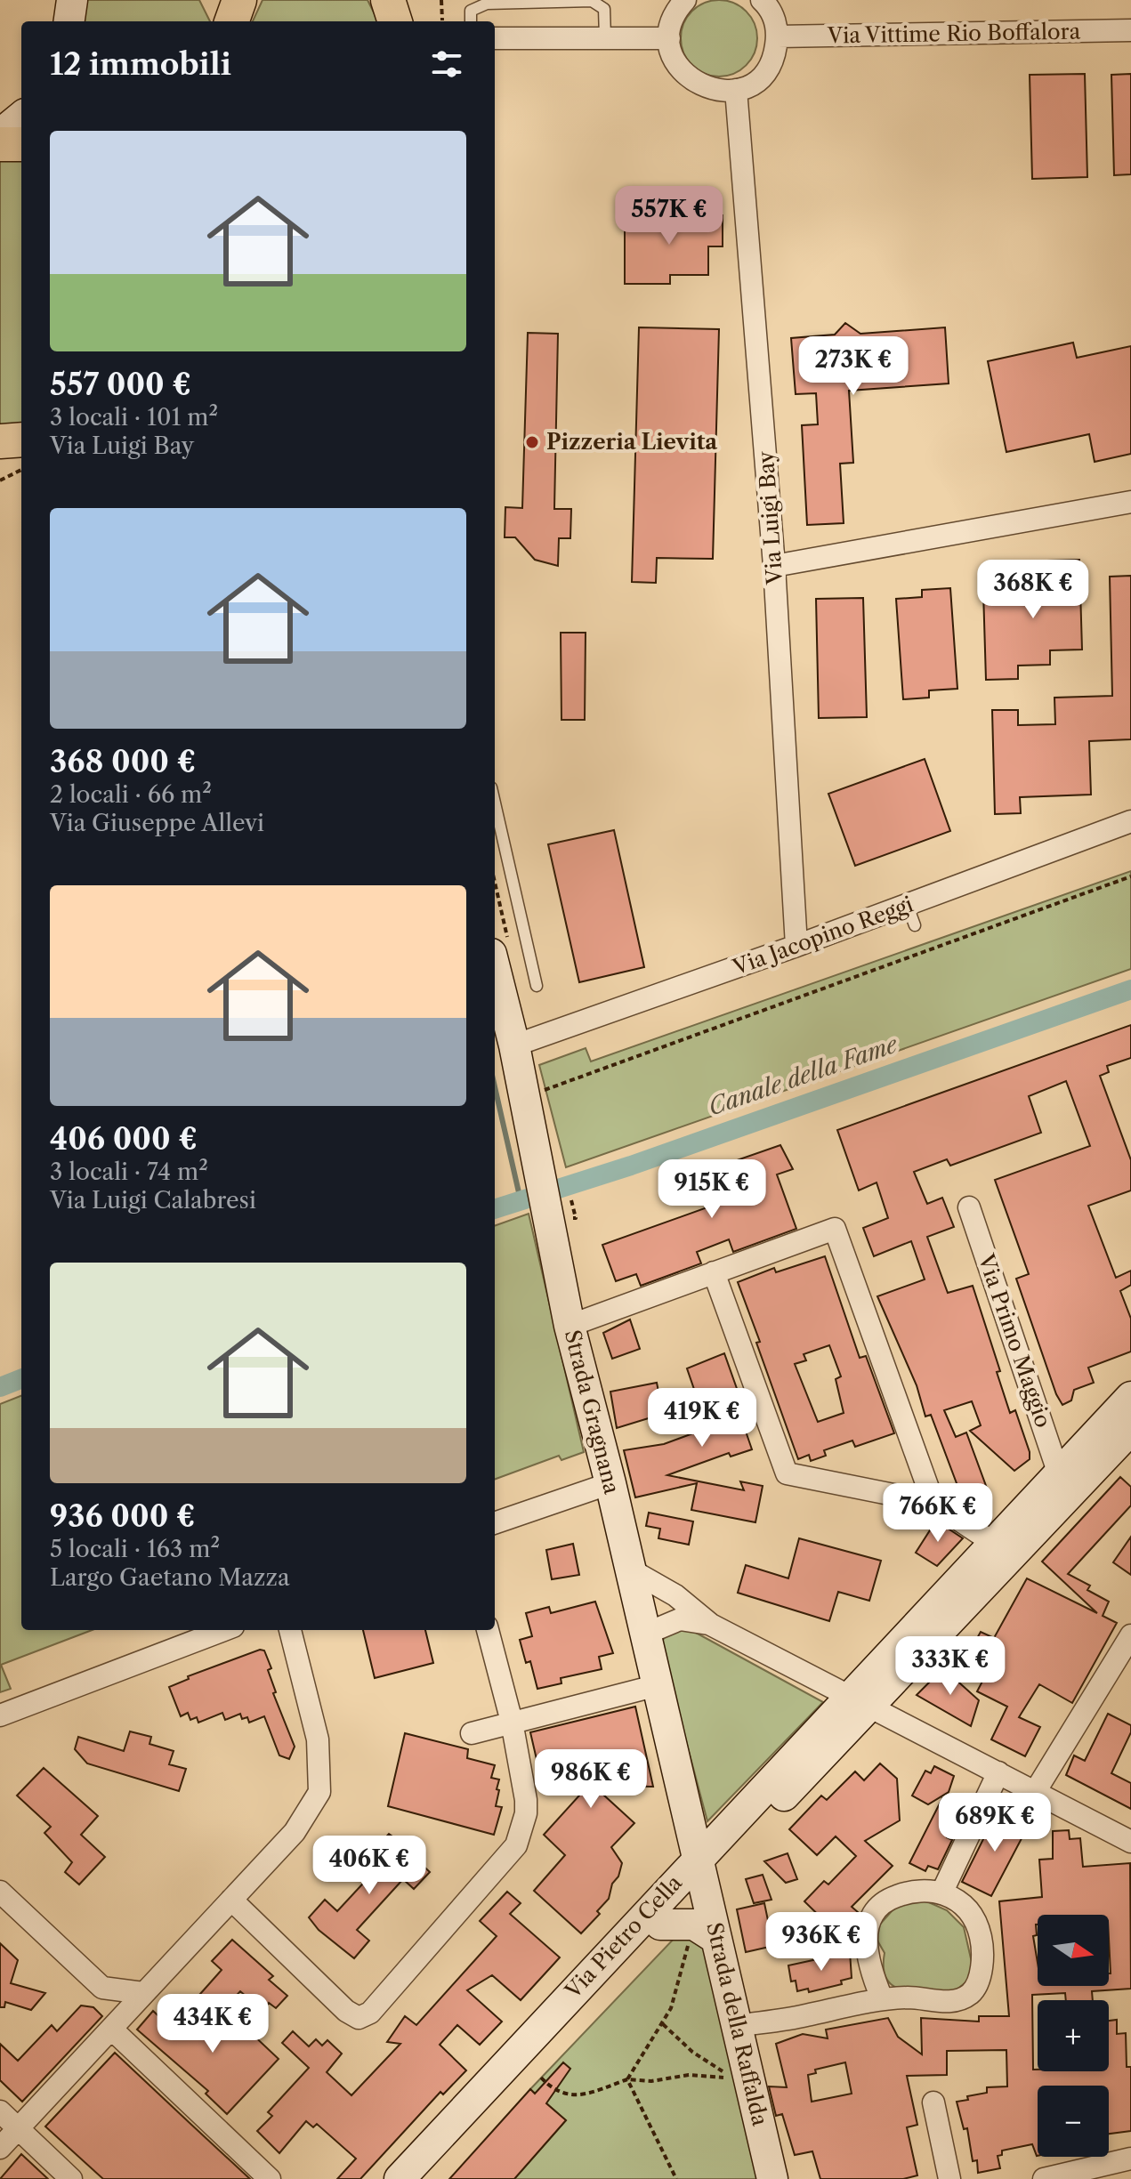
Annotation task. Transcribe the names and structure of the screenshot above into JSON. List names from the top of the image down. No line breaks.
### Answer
{"streets":{"main road":["Strada Gragnana","Via Pietro Cella","Strada della Raffalda"],"street":["Via Vittime Rio Boffalora","Via Luigi Bay","Via Jacopino Reggi","Via Primo Maggio"]},"crossings":[["Via Luigi Bay","Via Jacopino Reggi"],["Via Jacopino Reggi","Strada Gragnana"],["Strada Gragnana","Via Pietro Cella"],["Strada Gragnana","Strada della Raffalda"],["Via Pietro Cella","Strada della Raffalda"]],"water":["Canale della Fame"],"places":["Pizzeria Lievita"],"north":"right","page":{"heading":"12 immobili","list":[{"name":"557 000 €","note":"3 locali · 101 m² · Via Luigi Bay"},{"name":"368 000 €","note":"2 locali · 66 m² · Via Giuseppe Allevi"},{"name":"406 000 €","note":"3 locali · 74 m² · Via Luigi Calabresi"},{"name":"936 000 €","note":"5 locali · 163 m² · Largo Gaetano Mazza"}],"price":["557K €","273K €","368K €","915K €","419K €","766K €","333K €","986K €","689K €","406K €","936K €","434K €"],"map_buttons":["+","−"]}}
